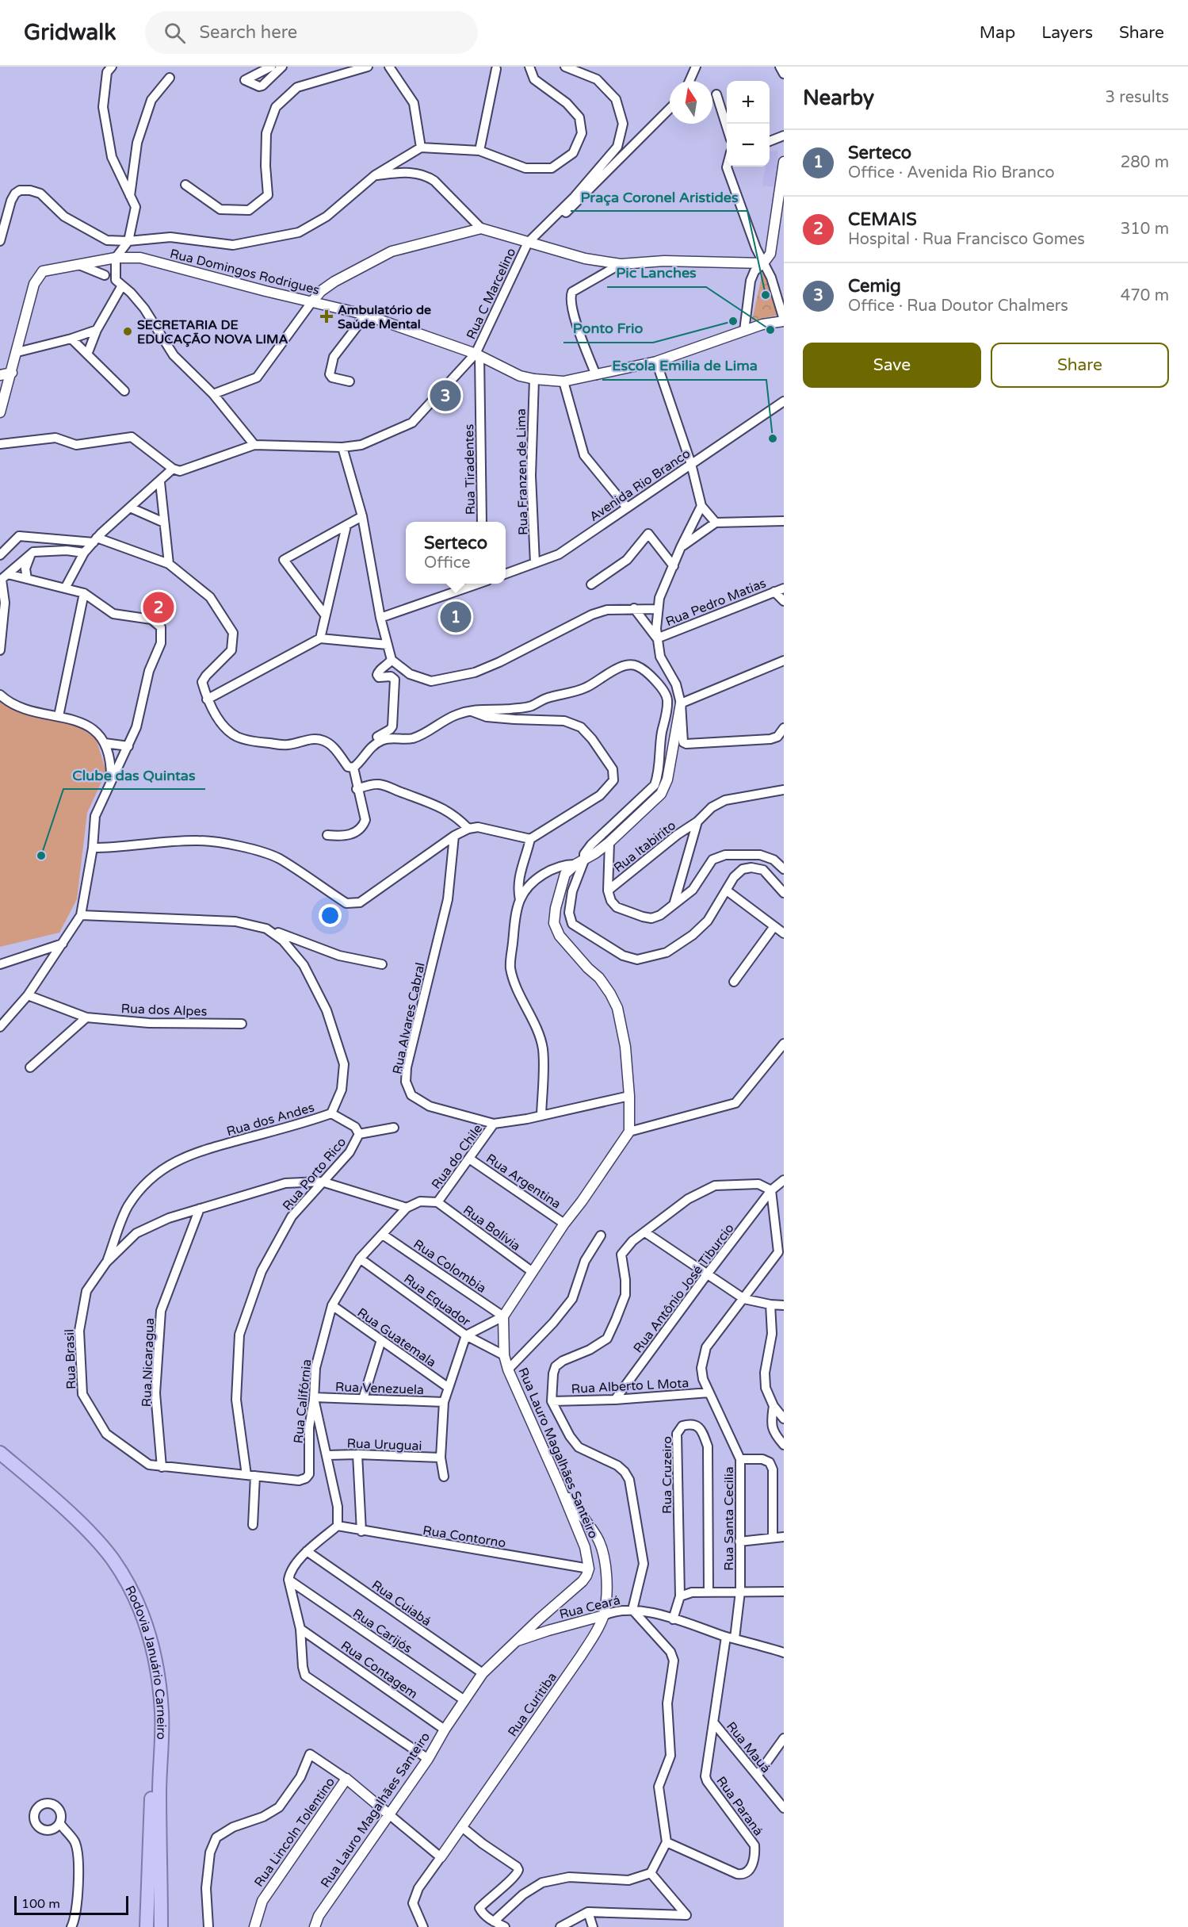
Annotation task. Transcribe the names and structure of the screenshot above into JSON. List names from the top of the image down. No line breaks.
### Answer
{"streets":{"highway":["Rodovia Januário Carneiro"],"street":["Rua Domingos Rodrigues","Rua C Marcelino","Rua Tiradentes","Rua Franzen de Lima","Avenida Rio Branco","Rua Pedro Matias","Rua Itabirito","Rua dos Alpes","Rua Alvares Cabral","Rua dos Andes","Rua do Chile","Rua Porto Rico","Rua Argentina","Rua Bolívia","Rua Colombia","Rua Antônio José Tiburcio","Rua Equador","Rua Guatemala","Rua Brasil","Rua Nicaragua","Rua Alberto L Mota","Rua Venezuela","Rua Califórnia","Rua Uruguai","Rua Lauro Magalhães Santeiro","Rua Cruzeiro","Rua Santa Cecilia","Rua Contorno","Rua Cuiabá","Rua Ceará","Rua Carijós","Rua Contagem","Rua Curitiba","Rua Mauá","Rua Paraná","Rua Lincoln Tolentino"]},"crossings":[["Rua Domingos Rodrigues","Rua C Marcelino"],["Rua Domingos Rodrigues","Rua Tiradentes"],["Rua Domingos Rodrigues","Rua Franzen de Lima"],["Rua C Marcelino","Rua Tiradentes"],["Rua Franzen de Lima","Avenida Rio Branco"],["Rua Alvares Cabral","Rua do Chile"],["Rua dos Andes","Rua Porto Rico"],["Rua dos Andes","Rua Brasil"],["Rua do Chile","Rua Argentina"],["Rua do Chile","Rua Bolívia"],["Rua Porto Rico","Rua Brasil"],["Rua Colombia","Rua Califórnia"],["Rua Colombia","Rua Lauro Magalhães Santeiro"],["Rua Antônio José Tiburcio","Rua Alberto L Mota"],["Rua Equador","Rua Califórnia"],["Rua Equador","Rua Lauro Magalhães Santeiro"],["Rua Guatemala","Rua Califórnia"],["Rua Brasil","Rua Nicaragua"],["Rua Brasil","Rua Califórnia"],["Rua Alberto L Mota","Rua Santa Cecilia"],["Rua Venezuela","Rua Califórnia"],["Rua Lauro Magalhães Santeiro","Rua Contorno"],["Rua Lauro Magalhães Santeiro","Rua Cuiabá"],["Rua Lauro Magalhães Santeiro","Rua Ceará"],["Rua Lauro Magalhães Santeiro","Rua Carijós"],["Rua Lauro Magalhães Santeiro","Rua Contagem"],["Rua Lauro Magalhães Santeiro","Rua Curitiba"],["Rua Santa Cecilia","Rua Ceará"],["Rua Santa Cecilia","Rua Paraná"],["Rua Ceará","Rua Curitiba"],["Rua Ceará","Rua Paraná"],["Rua Mauá","Rua Paraná"]],"places":{"other":["Praça Coronel Aristides","Ponto Frio","Pic Lanches","SECRETARIA DE EDUCAÇÃO NOVA LIMA","Escola Emilia de Lima","Clube das Quintas"],"health":["Ambulatório de Saúde Mental"]},"scale_bar":"100 m","north":"top","page":{"header":"Gridwalk","search":"Search here","nav":["Map","Layers","Share"],"heading":["Nearby","3 results"],"map_buttons":["+","−"],"list":[{"mark":"1","name":"Serteco","note":"Office · Avenida Rio Branco","value":"280 m"},{"mark":"2","name":"CEMAIS","note":"Hospital · Rua Francisco Gomes","value":"310 m"},{"mark":"3","name":"Cemig","note":"Office · Rua Doutor Chalmers","value":"470 m"}],"buttons":["Save","Share"],"pins":["3","2","1"],"popup":["Serteco","Office"],"scale":"100 m"}}
